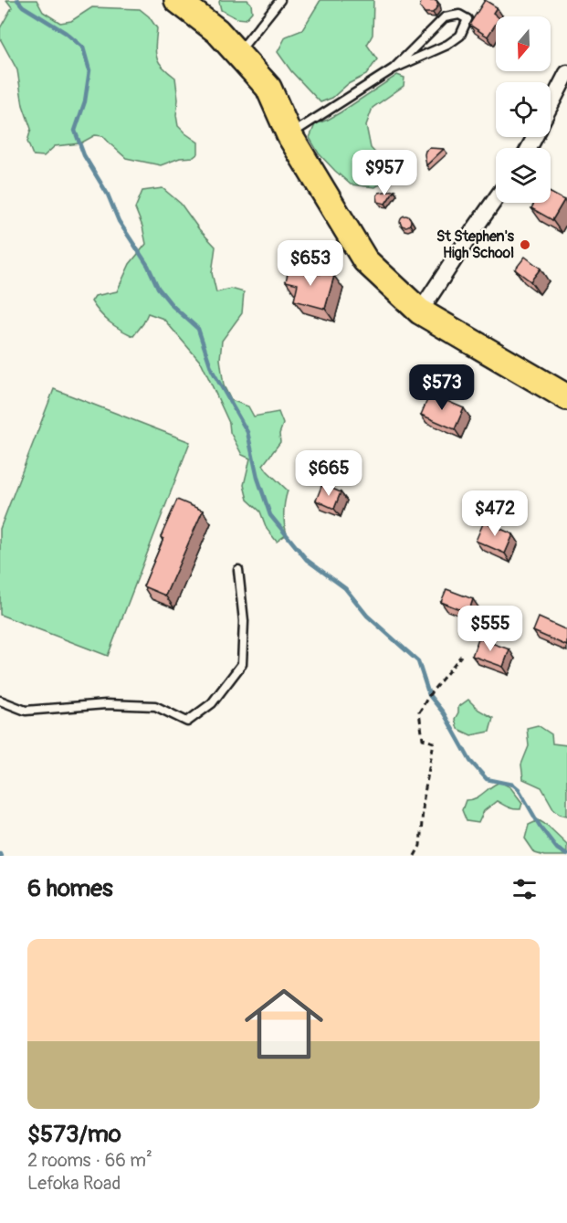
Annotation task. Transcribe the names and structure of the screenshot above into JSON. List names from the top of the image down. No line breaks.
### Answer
{"places":["St Stephen's High School"],"north":"bottom","page":{"price":["$957","$653","$573","$665","$472","$555"],"heading":"6 homes","list":[{"name":"$573/mo","note":"2 rooms · 66 m² · Lefoka Road"}]}}
